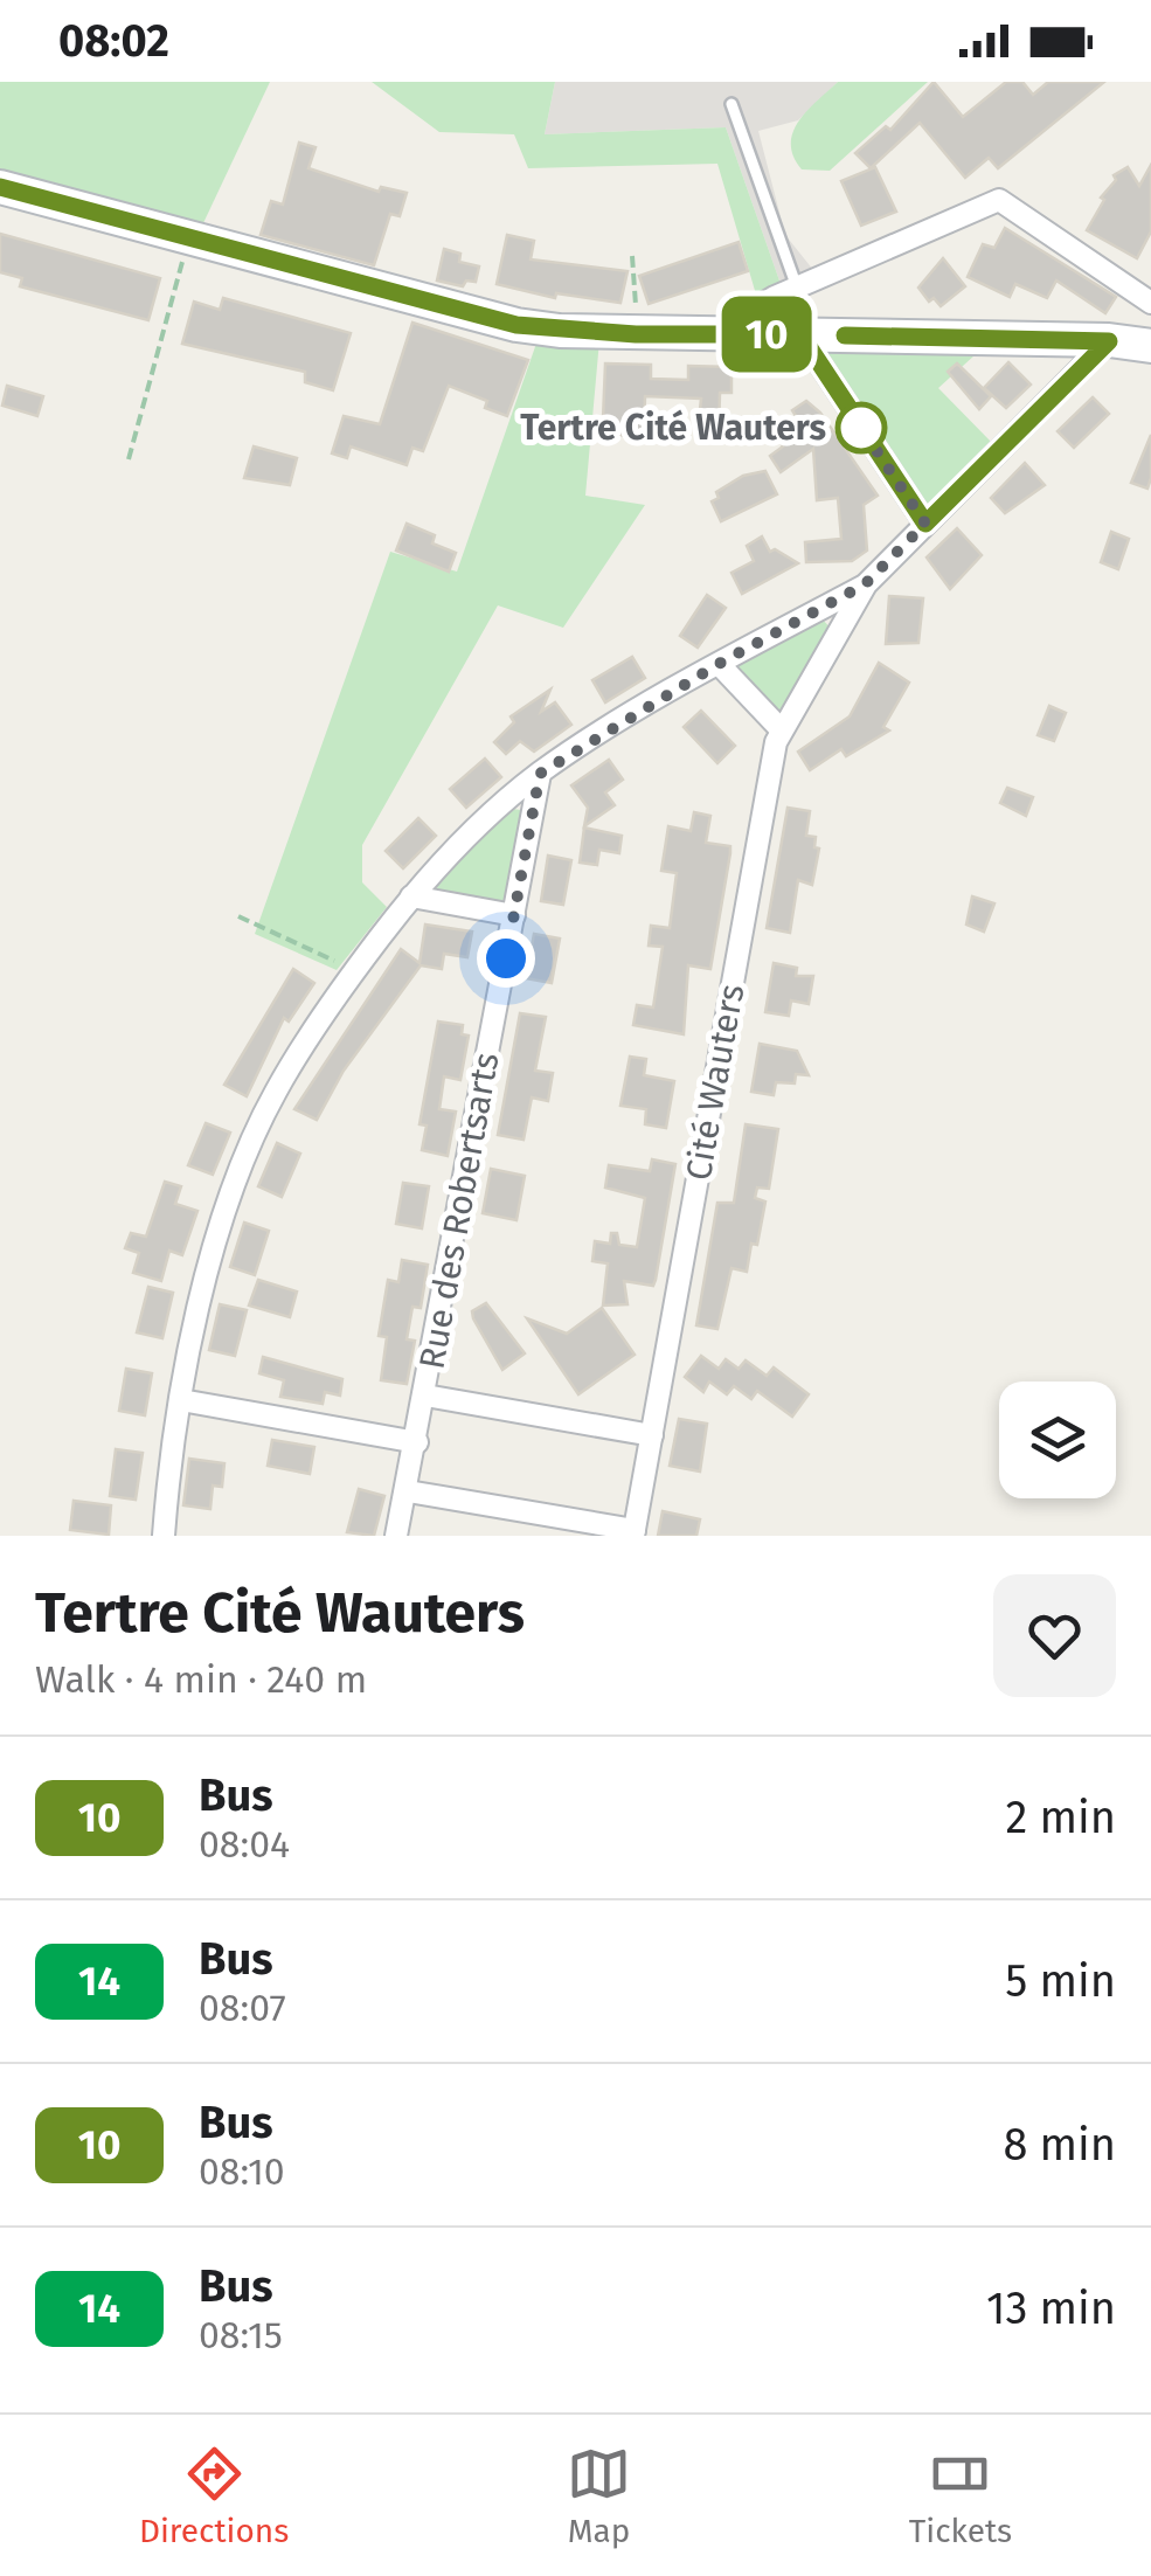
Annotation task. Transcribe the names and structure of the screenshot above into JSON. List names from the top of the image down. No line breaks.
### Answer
{"streets":{"street":["Cité Wauters","Rue des Robertsarts"]},"crossings":[["Cité Wauters","Rue des Robertsarts"]],"places":["Tertre Cité Wauters"],"lines":["bus line 10"],"page":{"status":"08:02","on_map":"10","heading":["Tertre Cité Wauters","Walk · 4 min · 240 m"],"list":[{"mark":"10","name":"Bus","note":"08:04","value":"2 min"},{"mark":"14","name":"Bus","note":"08:07","value":"5 min"},{"mark":"10","name":"Bus","note":"08:10","value":"8 min"},{"mark":"14","name":"Bus","note":"08:15","value":"13 min"}],"tabs":["Directions","Map","Tickets"]}}
